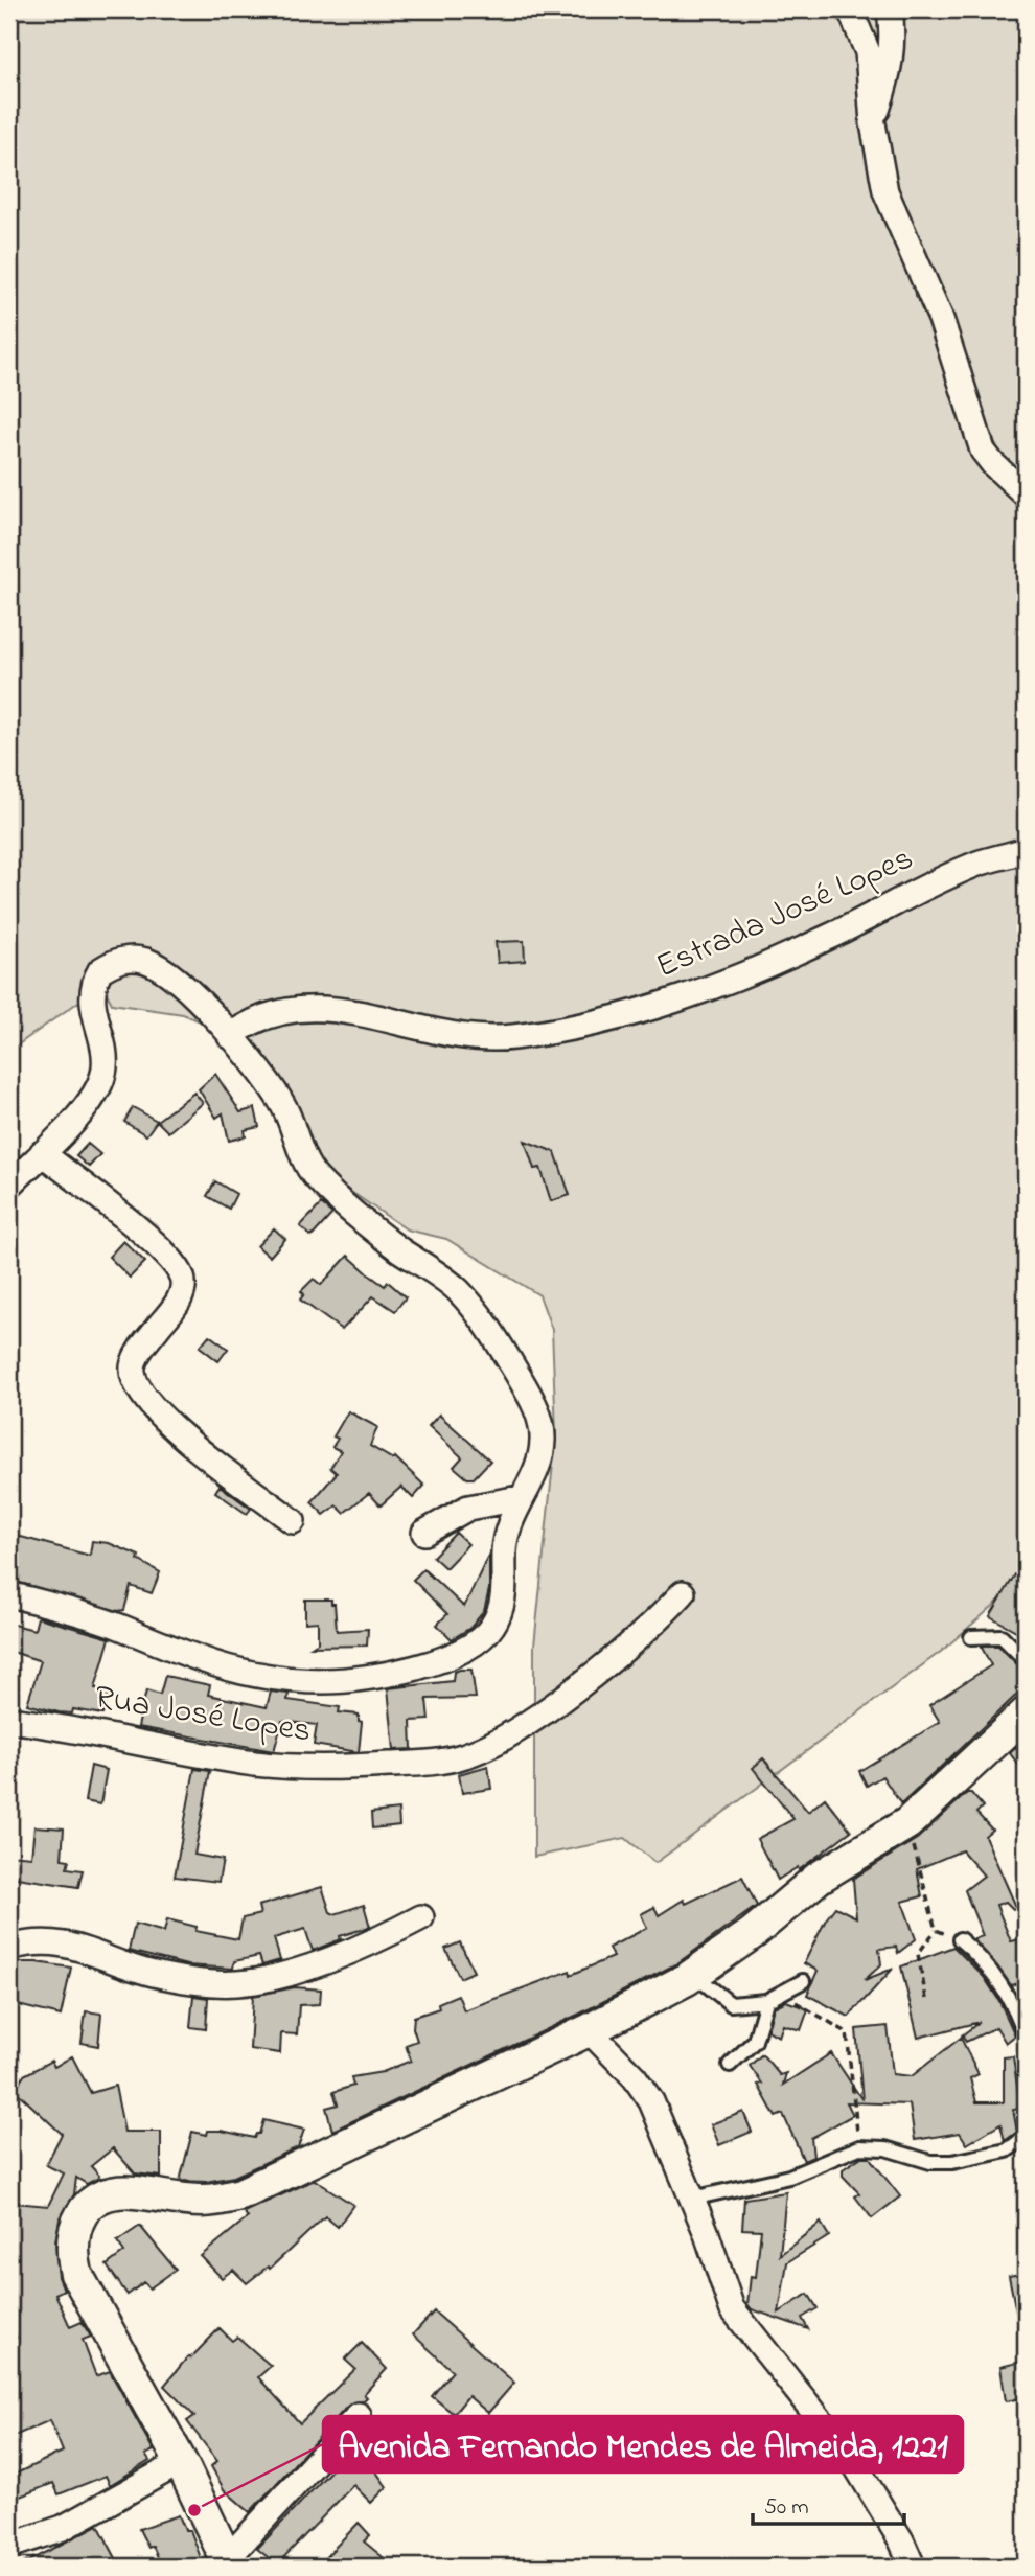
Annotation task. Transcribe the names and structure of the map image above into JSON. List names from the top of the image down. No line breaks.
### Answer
{"streets":{"street":["Estrada José Lopes","Rua José Lopes"]},"places":["Avenida Fernando Mendes de Almeida, 1221"],"scale_bar":"50 m"}
